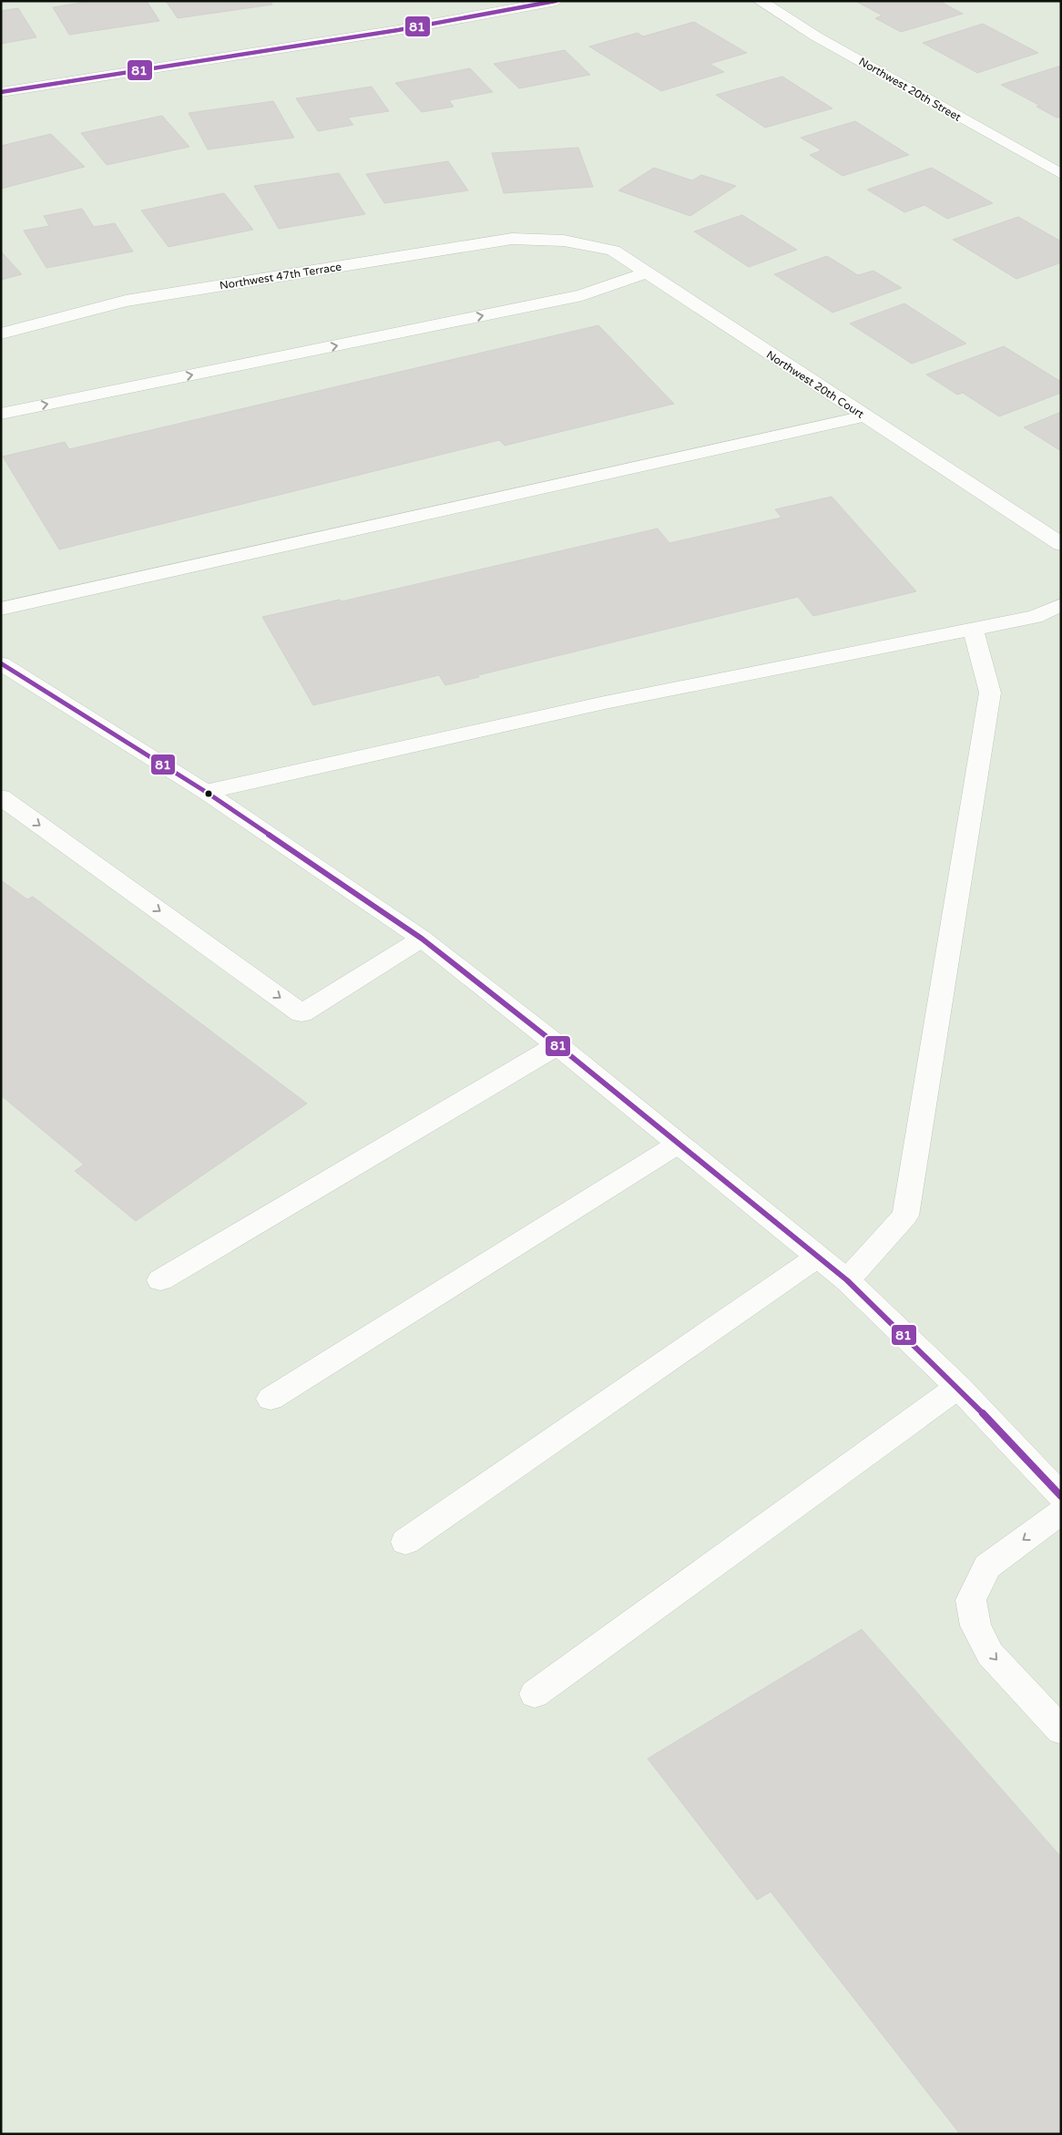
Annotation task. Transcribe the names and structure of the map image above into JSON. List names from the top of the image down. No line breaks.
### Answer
{"streets":{"street":["Northwest 20th Street","Northwest 47th Terrace","Northwest 20th Court"]},"crossings":[["Northwest 47th Terrace","Northwest 20th Court"]],"lines":["transit line 81"]}
